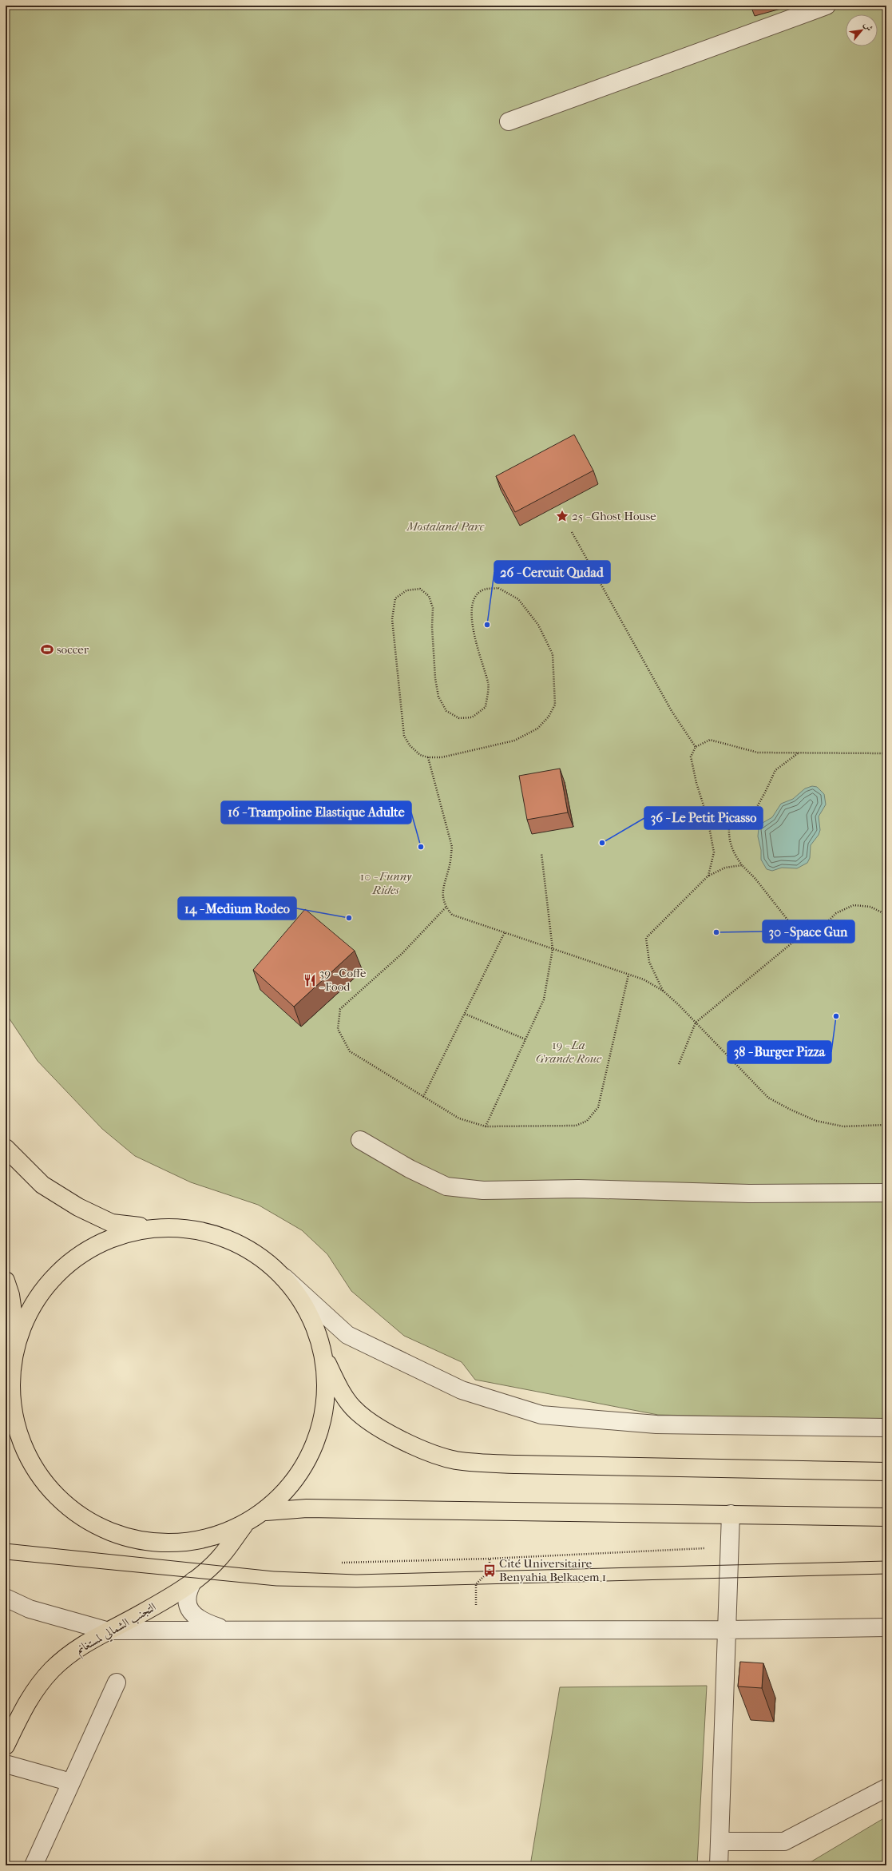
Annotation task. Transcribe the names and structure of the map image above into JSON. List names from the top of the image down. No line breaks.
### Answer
{"streets":{"highway":["التجنب الشمالي لمستغانم"]},"parks":["Mostaland Parc","10 - Funny Rides","19 - La Grande Roue"],"places":{"place":["25 - Ghost House"],"other":["26 - Cercuit Qudad","36 - Le Petit Picasso","16 - Trampoline Elastique Adulte","14 - Medium Rodeo","30 - Space Gun","38 - Burger Pizza"],"sports":["soccer"],"restaurant":["39 - Coffe - Food"],"bus stop":["Cité Universitaire Benyahia Belkacem 1"]},"north":"top right"}
